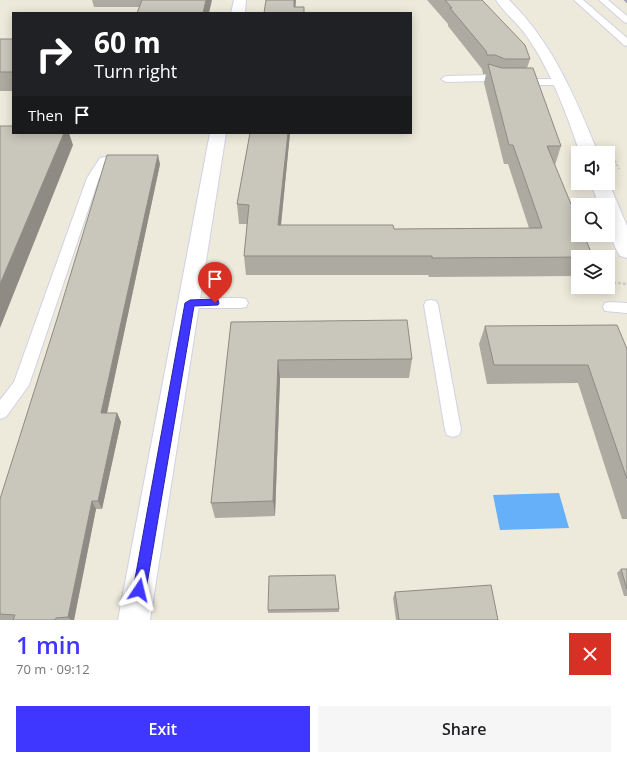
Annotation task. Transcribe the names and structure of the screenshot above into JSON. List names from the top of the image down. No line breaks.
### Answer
{"page":{"turn":["60 m","Turn right"],"then":"Then","heading":["1 min","70 m · 09:12"],"buttons":["Exit","Share"]}}
